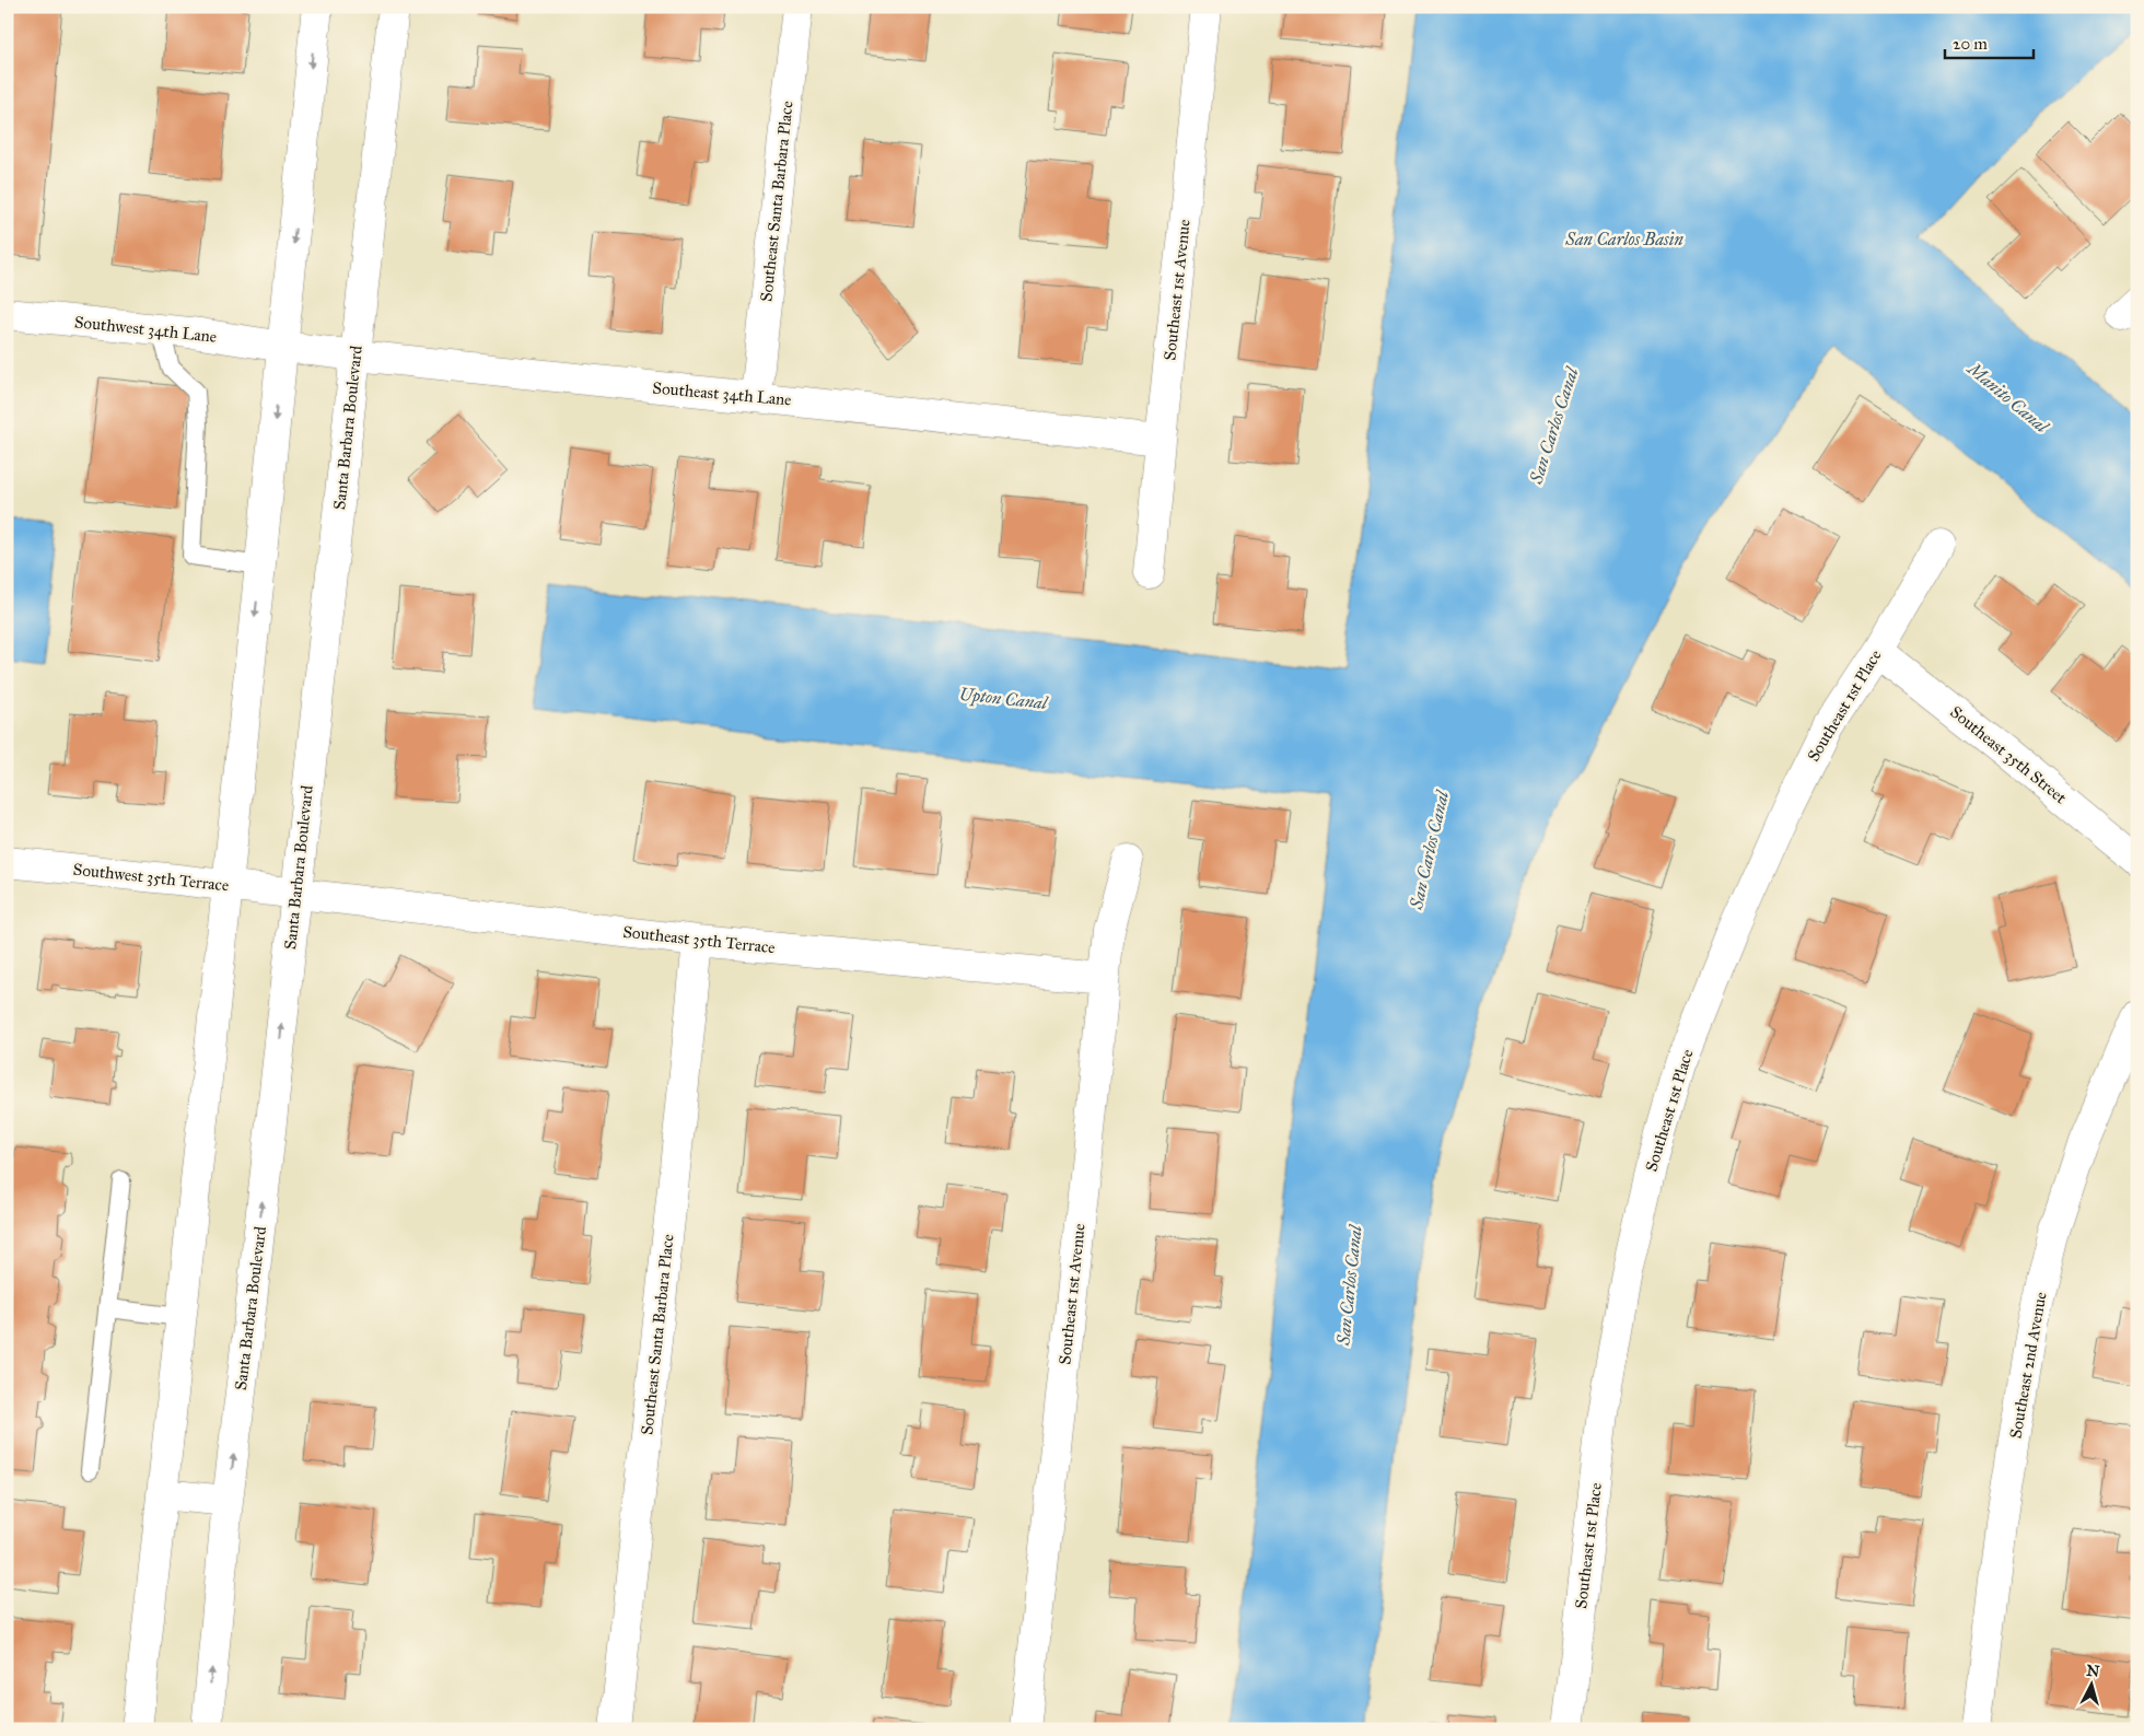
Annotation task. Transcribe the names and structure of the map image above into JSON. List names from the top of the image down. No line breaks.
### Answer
{"streets":{"street":["Southeast Santa Barbara Place","Southeast 1st Avenue","Southwest 34th Lane","Southeast 34th Lane","Santa Barbara Boulevard","Southeast 1st Place","Southeast 35th Street","Southwest 35th Terrace","Southeast 35th Terrace","Southeast 2nd Avenue"]},"crossings":[["Southeast Santa Barbara Place","Southeast 34th Lane"],["Southeast Santa Barbara Place","Southeast 35th Terrace"],["Southeast 1st Avenue","Southeast 34th Lane"],["Southeast 1st Avenue","Southeast 35th Terrace"],["Southwest 34th Lane","Southeast 34th Lane"],["Southeast 34th Lane","Santa Barbara Boulevard"],["Santa Barbara Boulevard","Southwest 35th Terrace"],["Santa Barbara Boulevard","Southeast 35th Terrace"],["Southeast 1st Place","Southeast 35th Street"],["Southwest 35th Terrace","Southeast 35th Terrace"]],"water":["San Carlos Basin","Manito Canal","San Carlos Canal","Upton Canal"],"scale_bar":"20 m","north":"top"}
